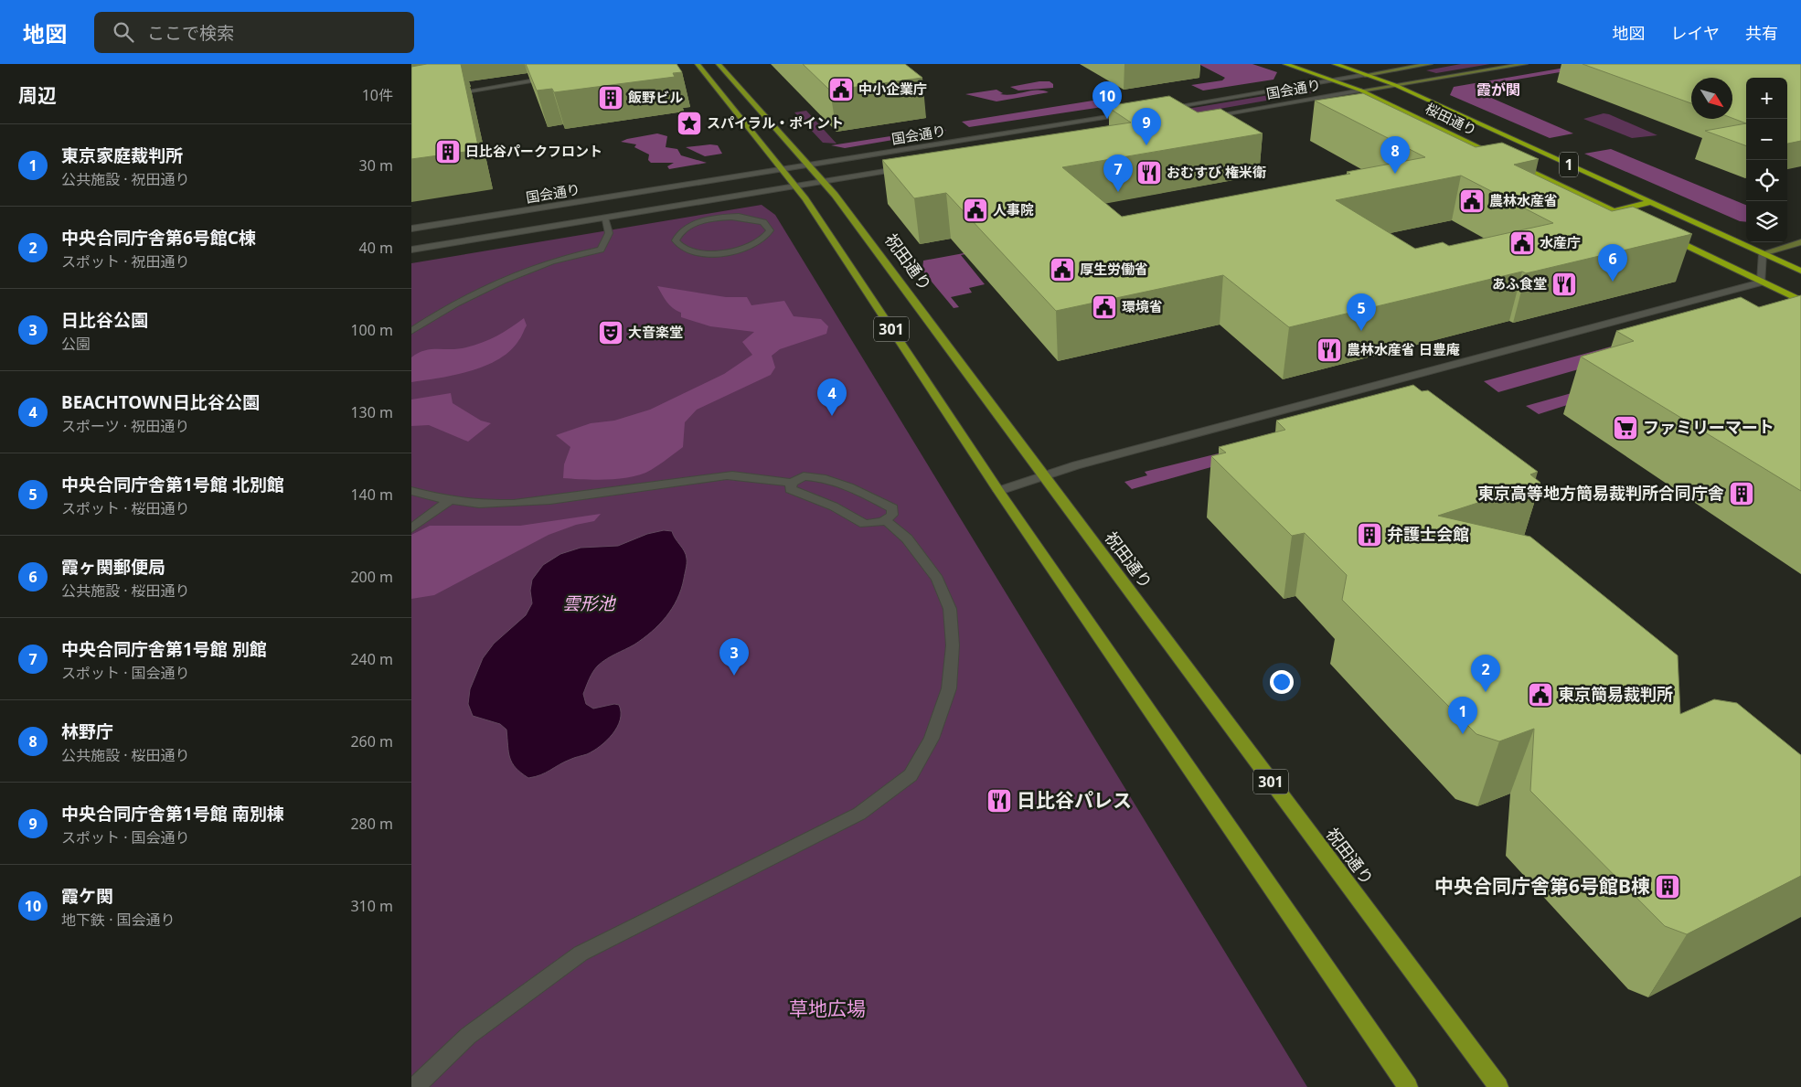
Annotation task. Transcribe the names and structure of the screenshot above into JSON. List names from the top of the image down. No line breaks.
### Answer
{"streets":{"highway":["桜田通り","1"],"main road":["国会通り","祝田通り","301"]},"crossings":[["国会通り","桜田通り"],["国会通り","祝田通り"],["国会通り","301"]],"districts":["霞が関"],"water":["雲形池"],"parks":["草地広場"],"places":{"public building":["中小企業庁","農林水産省","人事院","水産庁","厚生労働省","環境省","東京簡易裁判所"],"building":["飯野ビル","日比谷パークフロント","東京高等地方簡易裁判所合同庁舎","弁護士会館","中央合同庁舎第6号館B棟"],"place":["スパイラル・ポイント"],"restaurant":["おむすび 権米衛","あふ食堂","農林水産省 日豊庵","日比谷パレス"],"theatre":["大音楽堂"],"supermarket":["ファミリーマート"]},"north":"bottom right","page":{"header":"地図","search":"ここで検索","nav":["地図","レイヤ","共有"],"heading":["周辺","10件"],"map_buttons":["+","−"],"pins":["10","9","8","7","6","5","4","3","2","1"],"list":[{"mark":"1","name":"東京家庭裁判所","note":"公共施設 · 祝田通り","value":"30 m"},{"mark":"2","name":"中央合同庁舎第6号館C棟","note":"スポット · 祝田通り","value":"40 m"},{"mark":"3","name":"日比谷公園","note":"公園","value":"100 m"},{"mark":"4","name":"BEACHTOWN日比谷公園","note":"スポーツ · 祝田通り","value":"130 m"},{"mark":"5","name":"中央合同庁舎第1号館 北別館","note":"スポット · 桜田通り","value":"140 m"},{"mark":"6","name":"霞ヶ関郵便局","note":"公共施設 · 桜田通り","value":"200 m"},{"mark":"7","name":"中央合同庁舎第1号館 別館","note":"スポット · 国会通り","value":"240 m"},{"mark":"8","name":"林野庁","note":"公共施設 · 桜田通り","value":"260 m"},{"mark":"9","name":"中央合同庁舎第1号館 南別棟","note":"スポット · 国会通り","value":"280 m"},{"mark":"10","name":"霞ケ関","note":"地下鉄 · 国会通り","value":"310 m"}]}}
